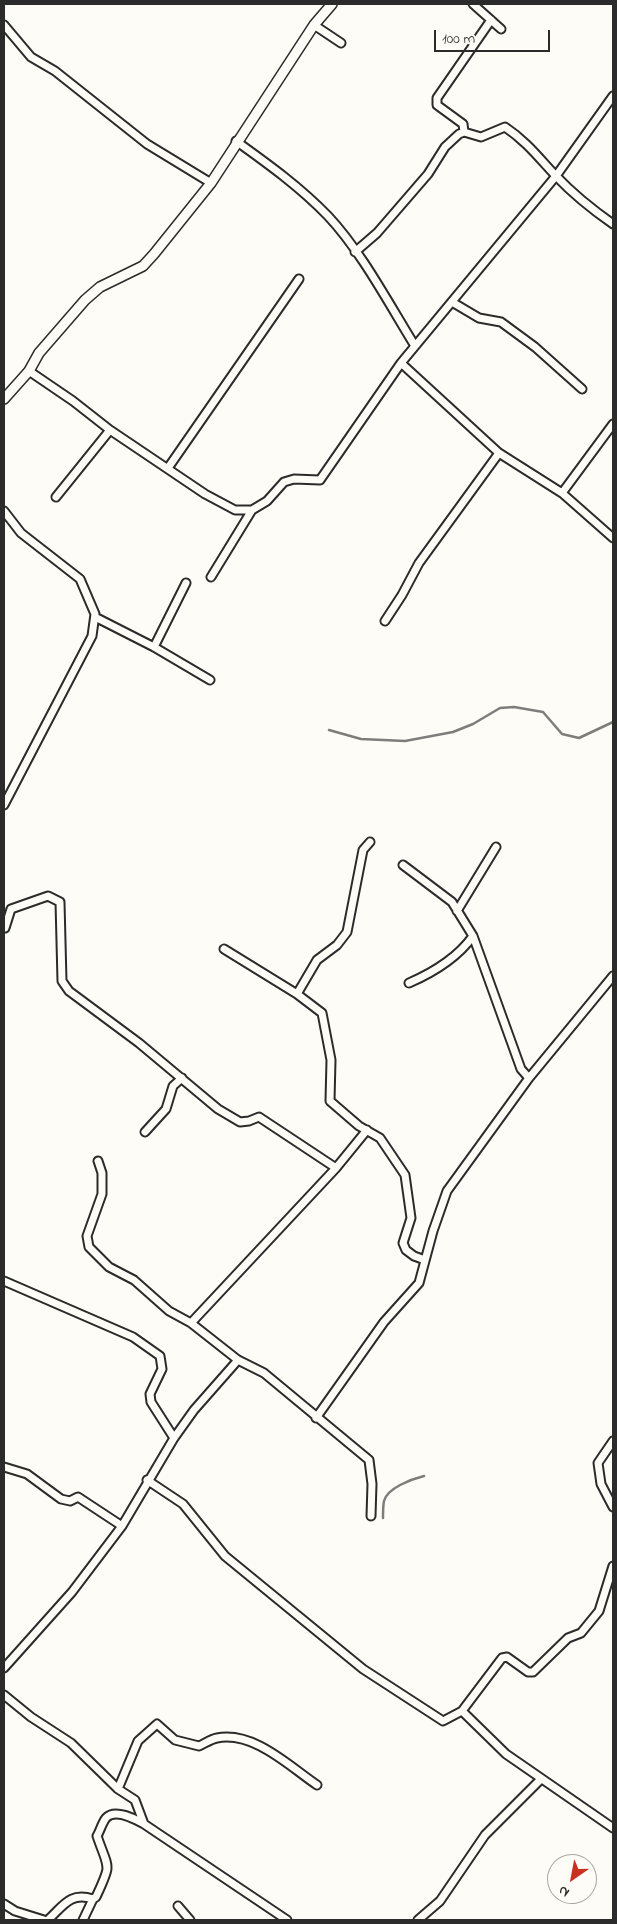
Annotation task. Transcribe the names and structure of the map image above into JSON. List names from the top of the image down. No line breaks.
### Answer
{"scale_bar":"100 m","north":"bottom left"}
